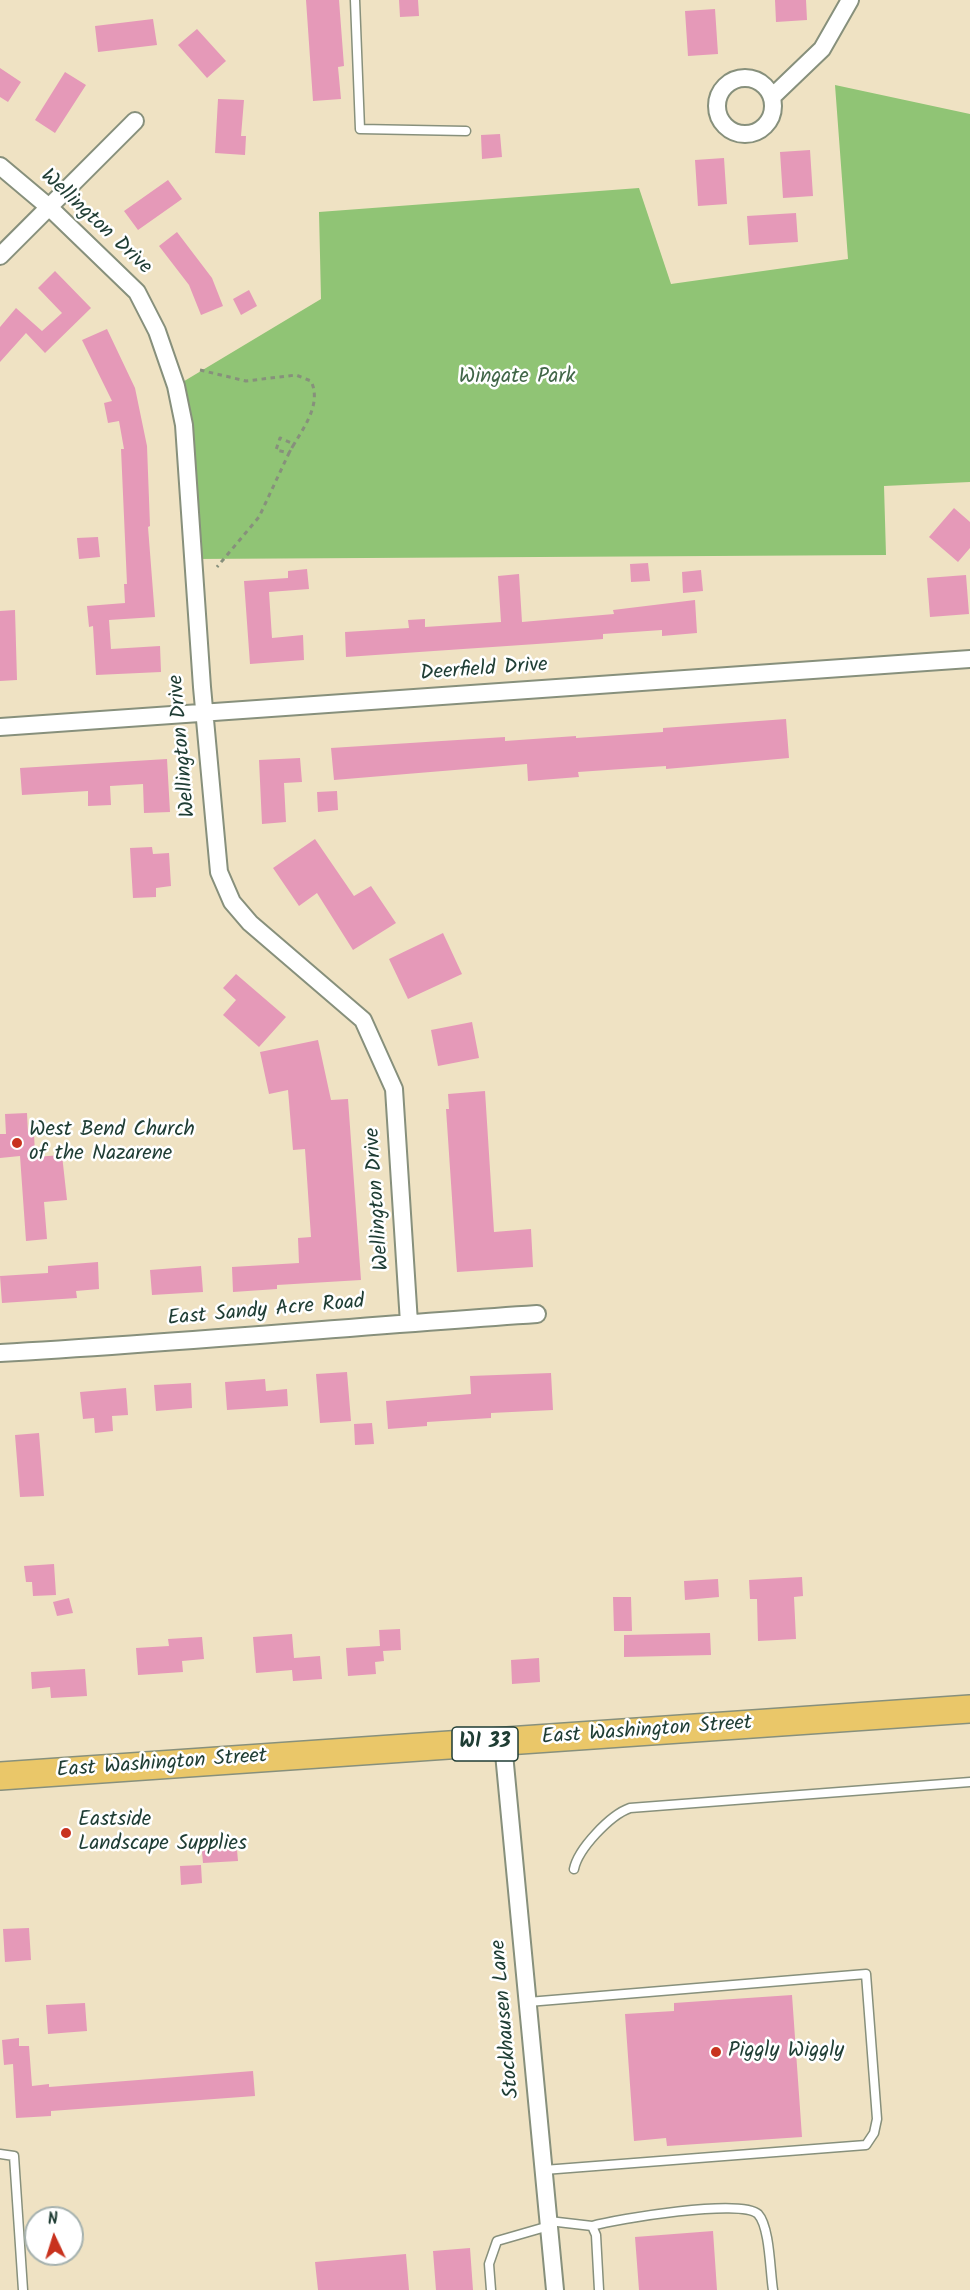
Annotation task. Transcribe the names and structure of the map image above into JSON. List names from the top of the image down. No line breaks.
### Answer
{"streets":{"main road":["East Washington Street","WI 33"],"street":["Wellington Drive","Deerfield Drive","East Sandy Acre Road","Stockhausen Lane"]},"crossings":[["Wellington Drive","Deerfield Drive"],["Wellington Drive","East Sandy Acre Road"],["East Washington Street","Stockhausen Lane"]],"parks":["Wingate Park"],"places":["West Bend Church of the Nazarene","Eastside Landscape Supplies","Piggly Wiggly"],"north":"top"}
